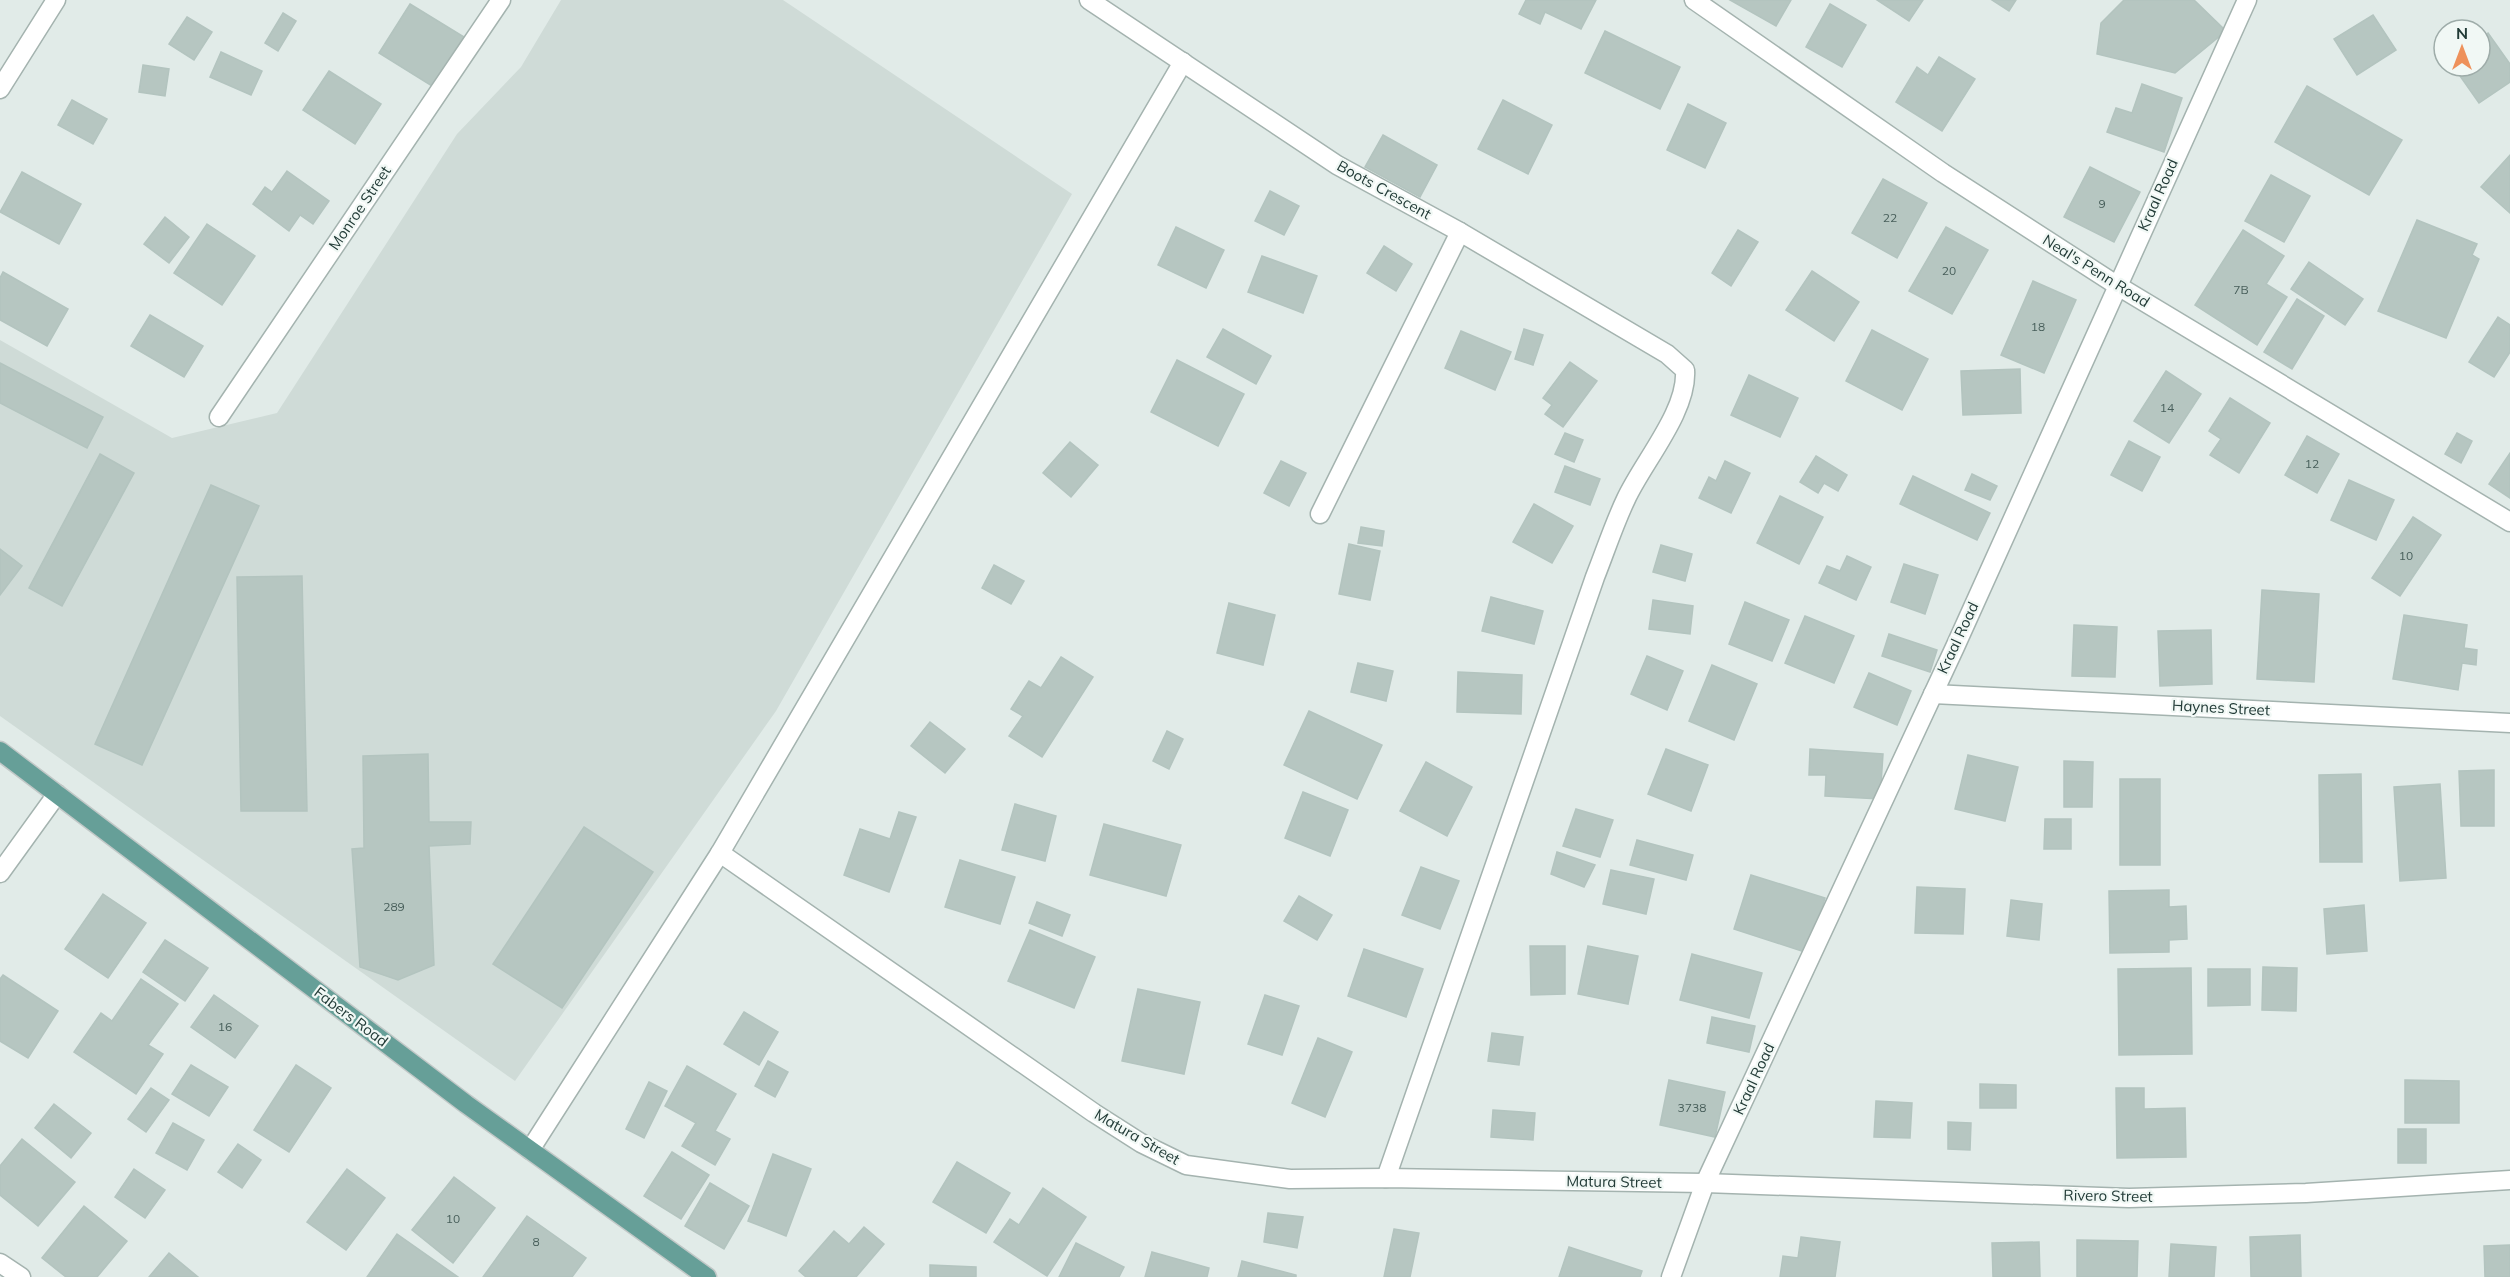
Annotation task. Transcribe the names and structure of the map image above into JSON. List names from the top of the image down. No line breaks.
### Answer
{"streets":{"main road":["Fabers Road"],"street":["Boots Crescent","Kraal Road","Monroe Street","Neal's Penn Road","Haynes Street","Matura Street","Rivero Street"]},"crossings":[["Boots Crescent","Matura Street"],["Kraal Road","Neal's Penn Road"],["Kraal Road","Haynes Street"],["Kraal Road","Matura Street"],["Kraal Road","Rivero Street"],["Matura Street","Rivero Street"]],"house_numbers":["9","22","20","7B","18","14","12","10","289","16","3738","10","8"],"north":"top"}
